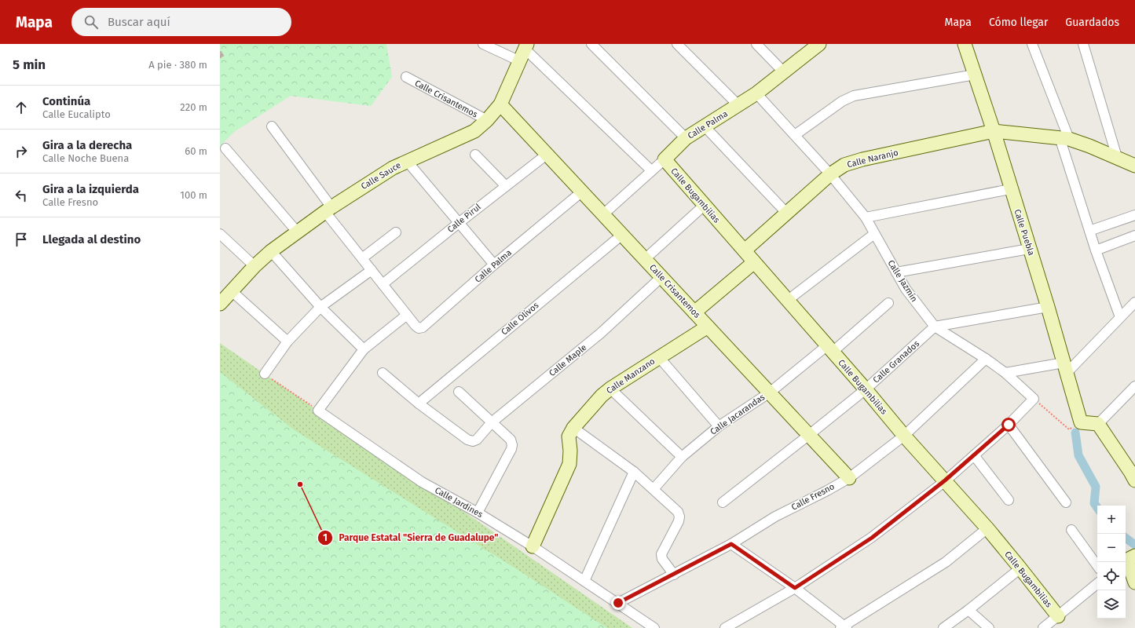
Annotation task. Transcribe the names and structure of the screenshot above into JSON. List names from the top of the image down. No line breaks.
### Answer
{"streets":{"street":["Calle Crisantemos","Calle Palma","Calle Naranjo","Calle Sauce","Calle Bugambilias","Calle Pirul","Calle Puebla","Calle Jazmín","Calle Olivos","Calle Maple","Calle Granados","Calle Manzano","Calle Jacarandas","Calle Fresno","Calle Jardines"]},"crossings":[["Calle Crisantemos","Calle Palma"],["Calle Crisantemos","Calle Sauce"],["Calle Crisantemos","Calle Pirul"],["Calle Crisantemos","Calle Olivos"],["Calle Crisantemos","Calle Maple"],["Calle Crisantemos","Calle Granados"],["Calle Crisantemos","Calle Manzano"],["Calle Crisantemos","Calle Jacarandas"],["Calle Crisantemos","Calle Fresno"],["Calle Palma","Calle Bugambilias"],["Calle Palma","Calle Jazmín"],["Calle Naranjo","Calle Bugambilias"],["Calle Naranjo","Calle Puebla"],["Calle Naranjo","Calle Jazmín"],["Calle Bugambilias","Calle Granados"],["Calle Bugambilias","Calle Jacarandas"],["Calle Bugambilias","Calle Fresno"],["Calle Jazmín","Calle Granados"],["Calle Jazmín","Calle Fresno"],["Calle Olivos","Calle Maple"],["Calle Manzano","Calle Jardines"],["Calle Fresno","Calle Jardines"]],"places":["Parque Estatal \"Sierra de Guadalupe\""],"page":{"header":"Mapa","search":"Buscar aquí","nav":["Mapa","Cómo llegar","Guardados"],"heading":["5 min","A pie · 380 m"],"list":[["Continúa","Calle Eucalipto","220 m"],["Gira a la derecha","Calle Noche Buena","60 m"],["Gira a la izquierda","Calle Fresno","100 m"],"Llegada al destino"],"map_buttons":["+","−"]}}
